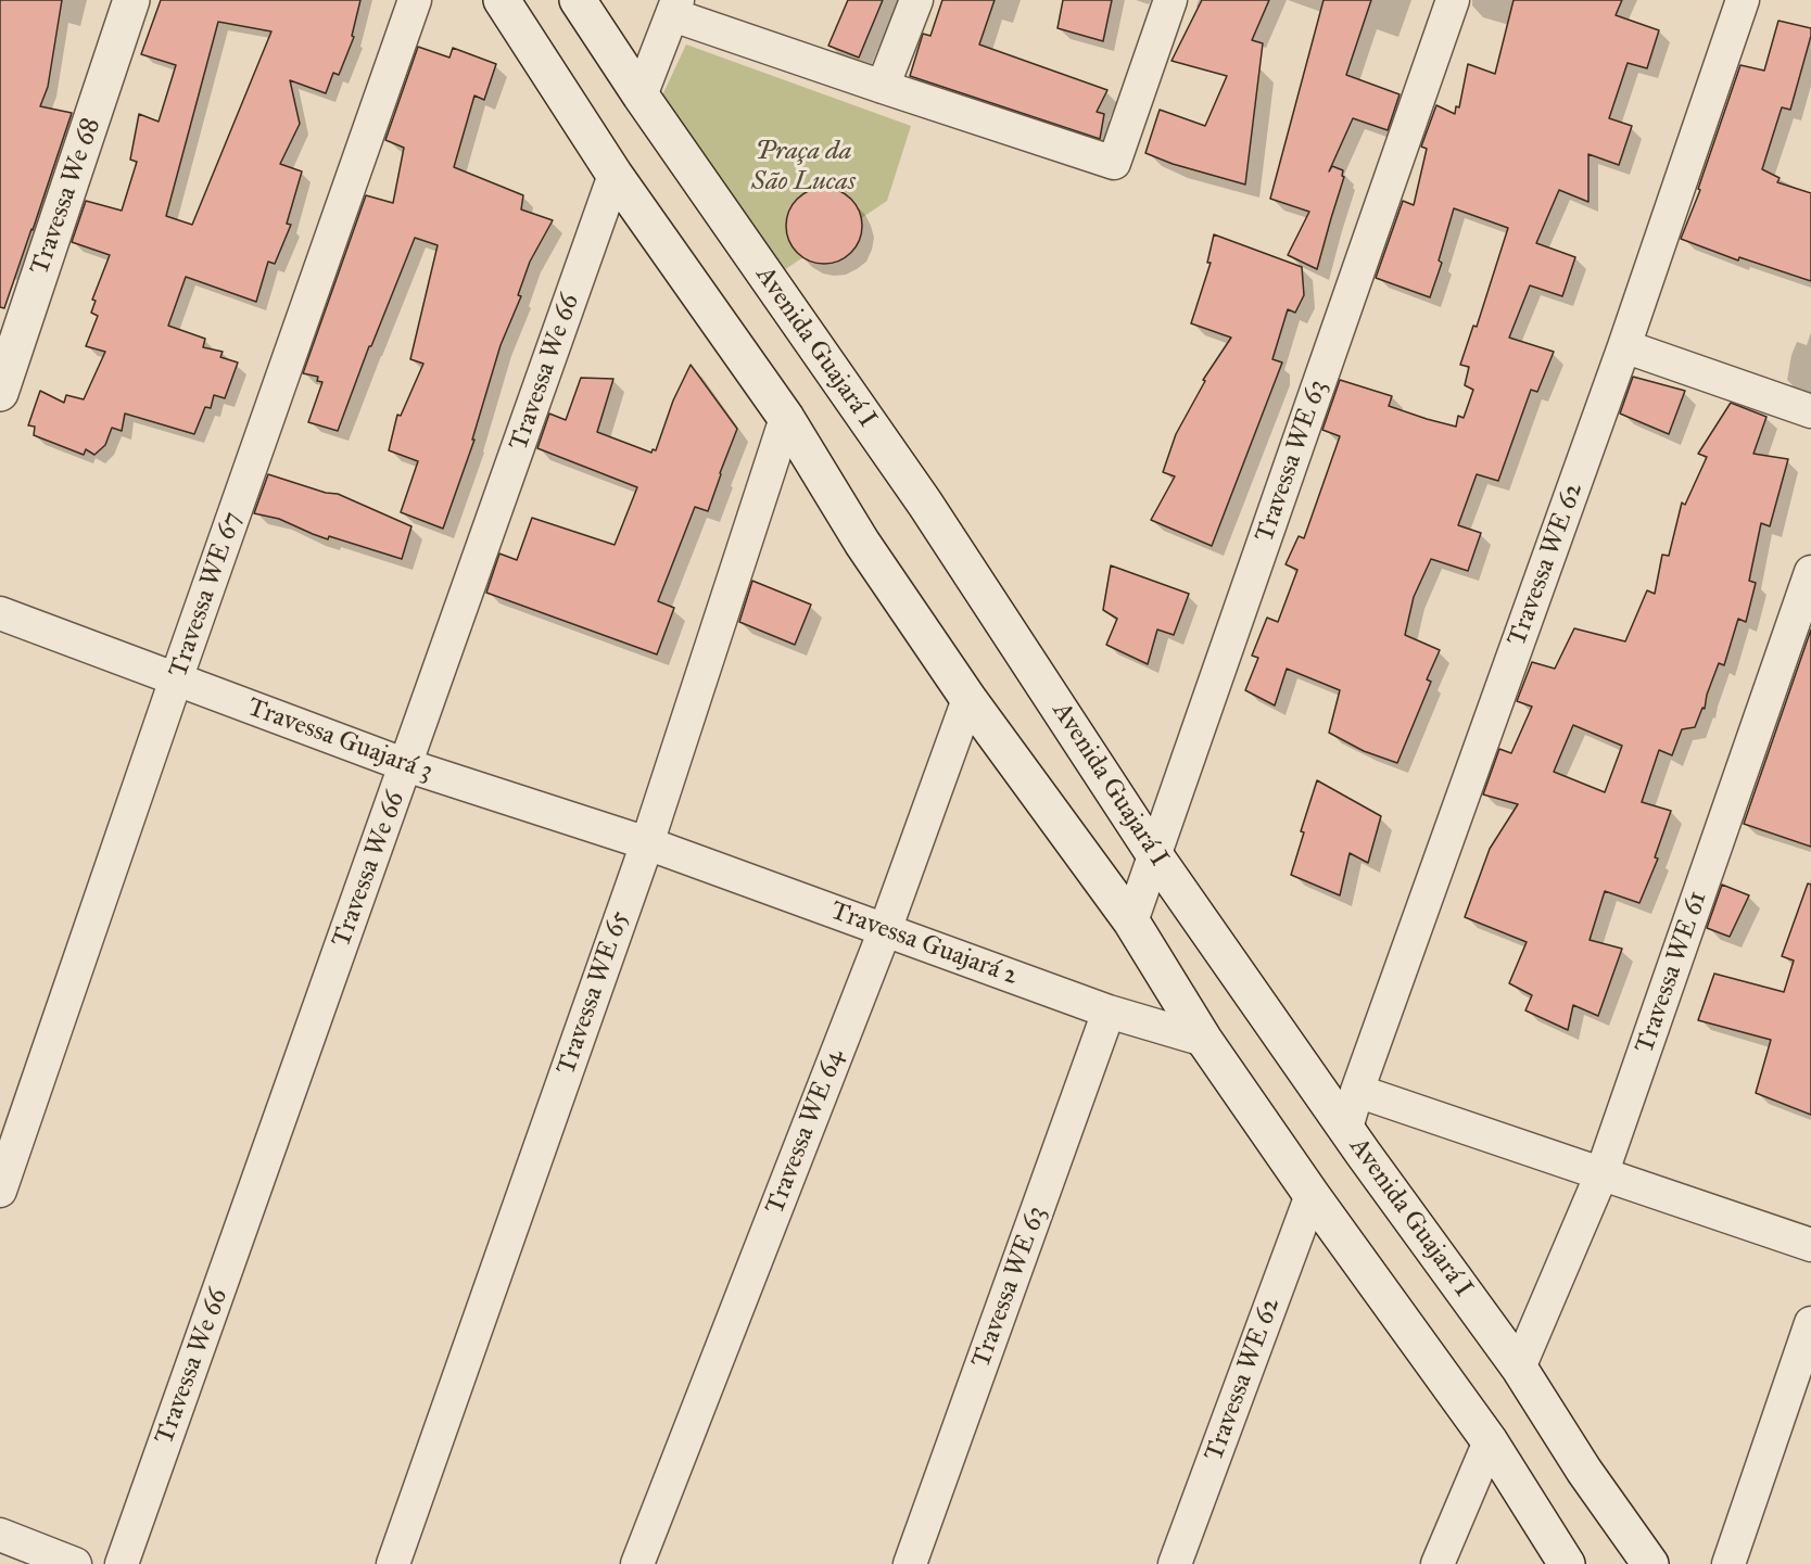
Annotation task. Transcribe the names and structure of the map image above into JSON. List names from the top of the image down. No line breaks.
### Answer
{"streets":{"main road":["Travessa We 68","Avenida Guajará I"],"street":["Travessa We 66","Travessa WE 63","Travessa WE 62","Travessa WE 67","Travessa Guajará 3","Travessa Guajará 2","Travessa WE 61","Travessa WE 65","Travessa WE 64"]},"crossings":[["Avenida Guajará I","Travessa WE 63"],["Avenida Guajará I","Travessa WE 62"],["Avenida Guajará I","Travessa WE 61"],["Travessa We 66","Travessa Guajará 3"],["Travessa WE 63","Travessa Guajará 2"],["Travessa WE 67","Travessa Guajará 3"],["Travessa Guajará 3","Travessa Guajará 2"],["Travessa Guajará 3","Travessa WE 65"],["Travessa Guajará 2","Travessa WE 65"],["Travessa Guajará 2","Travessa WE 64"]],"parks":["Praça da São Lucas"]}
